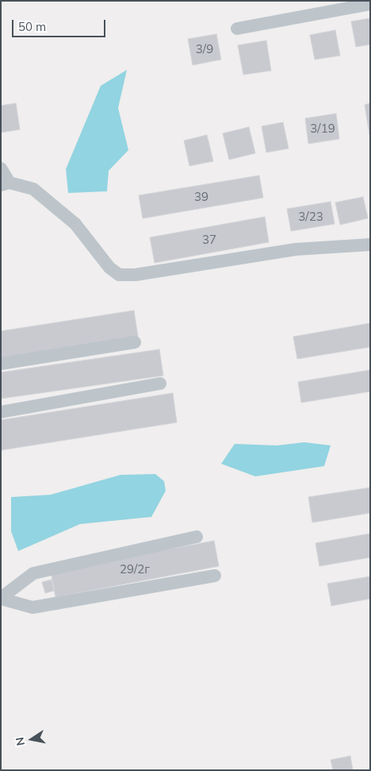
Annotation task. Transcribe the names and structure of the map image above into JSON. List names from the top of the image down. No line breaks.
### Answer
{"house_numbers":["3/9","3/19","39","3/23","37","29/2г"],"scale_bar":"50 m","north":"left"}
